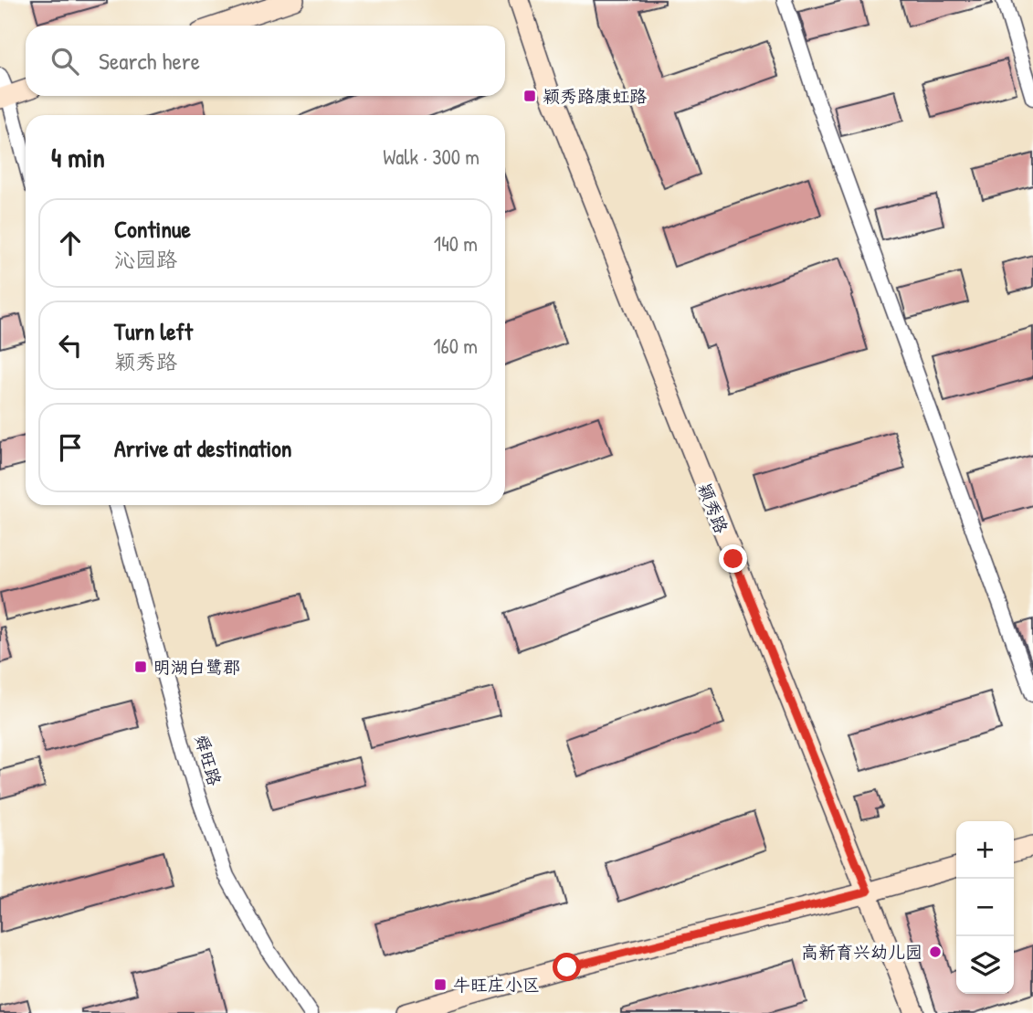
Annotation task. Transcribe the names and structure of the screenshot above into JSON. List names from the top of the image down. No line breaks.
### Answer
{"streets":{"main road":["颖秀路"],"street":["舜旺路"]},"places":{"transit":["颖秀路康虹路","明湖白鹭郡","牛旺庄小区"],"other":["高新育兴幼儿园"]},"page":{"search":"Search here","heading":["4 min","Walk · 300 m"],"list":[["Continue","沁园路","140 m"],["Turn left","颖秀路","160 m"],"Arrive at destination"],"map_buttons":["+","−"]}}
